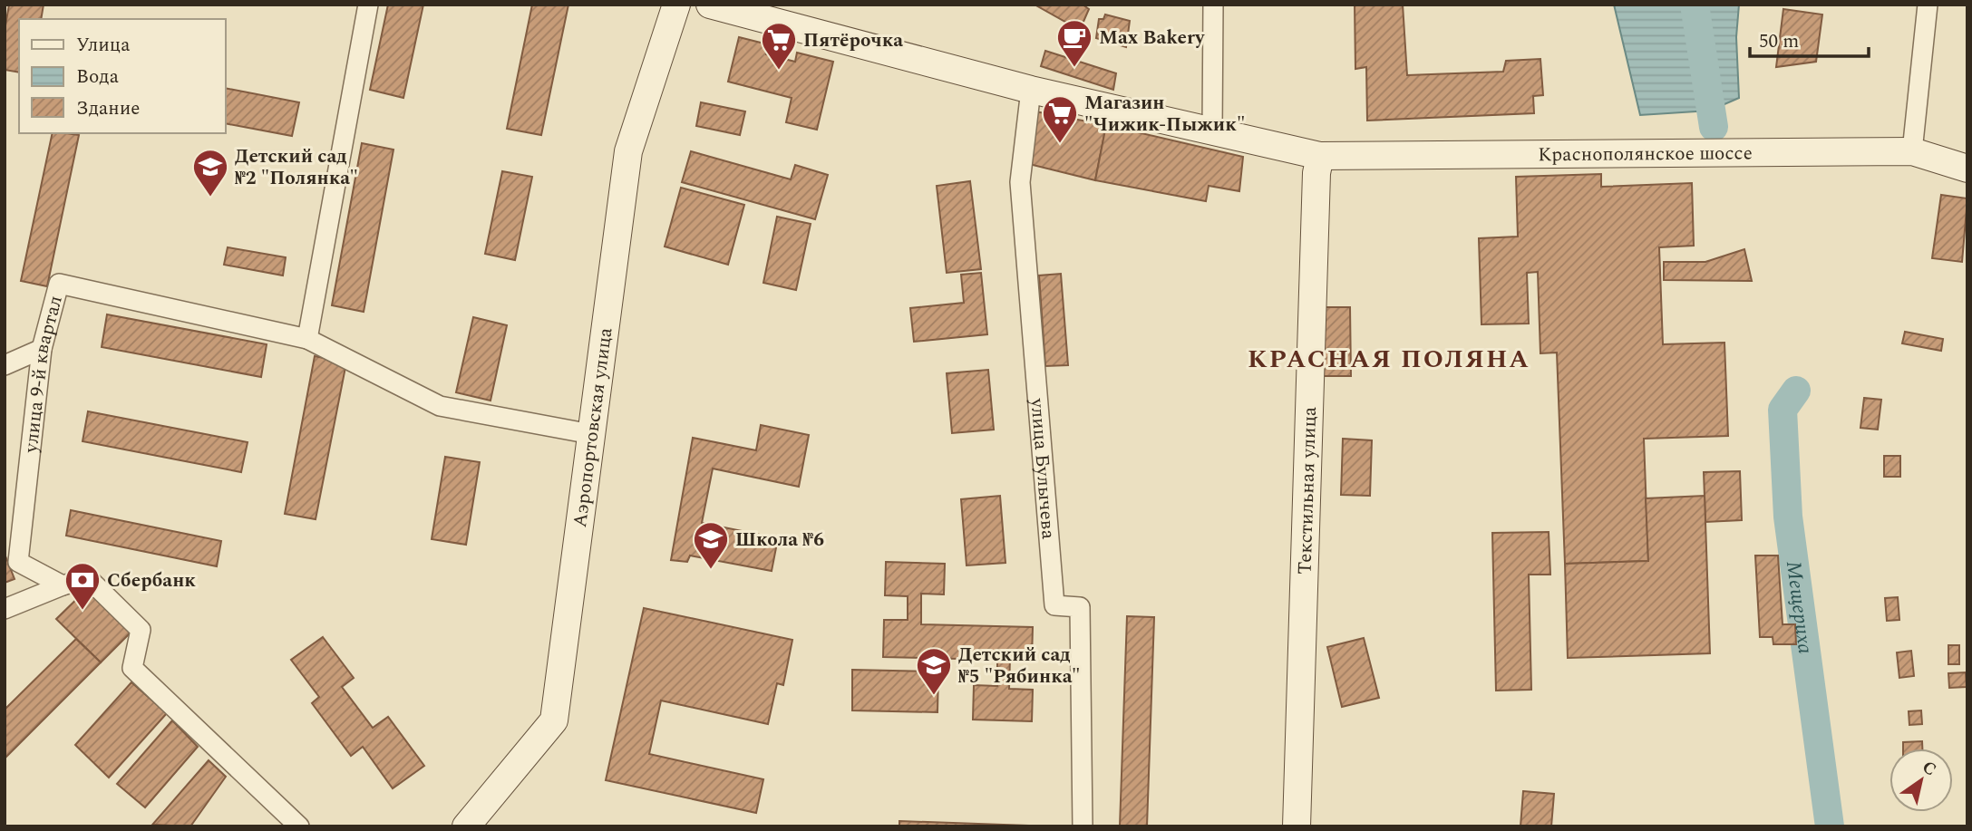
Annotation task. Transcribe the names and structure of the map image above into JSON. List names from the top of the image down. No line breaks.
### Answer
{"streets":{"street":["Краснополянское шоссе","улица 9-й квартал","Аэропортовская улица","улица Булычева","Текстильная улица"]},"crossings":[["Краснополянское шоссе","улица Булычева"],["Краснополянское шоссе","Текстильная улица"]],"districts":["КРАСНАЯ ПОЛЯНА"],"water":["Мещериха"],"places":{"cafe":["Max Bakery"],"supermarket":["Пятёрочка","Магазин \"Чижик-Пыжик\""],"school or university":["Детский сад №2 \"Полянка\"","Школа №6","Детский сад №5 \"Рябинка\""],"bank":["Сбербанк"]},"legend":["Улица","Вода","Здание"],"scale_bar":"50 m","north":"top right"}
